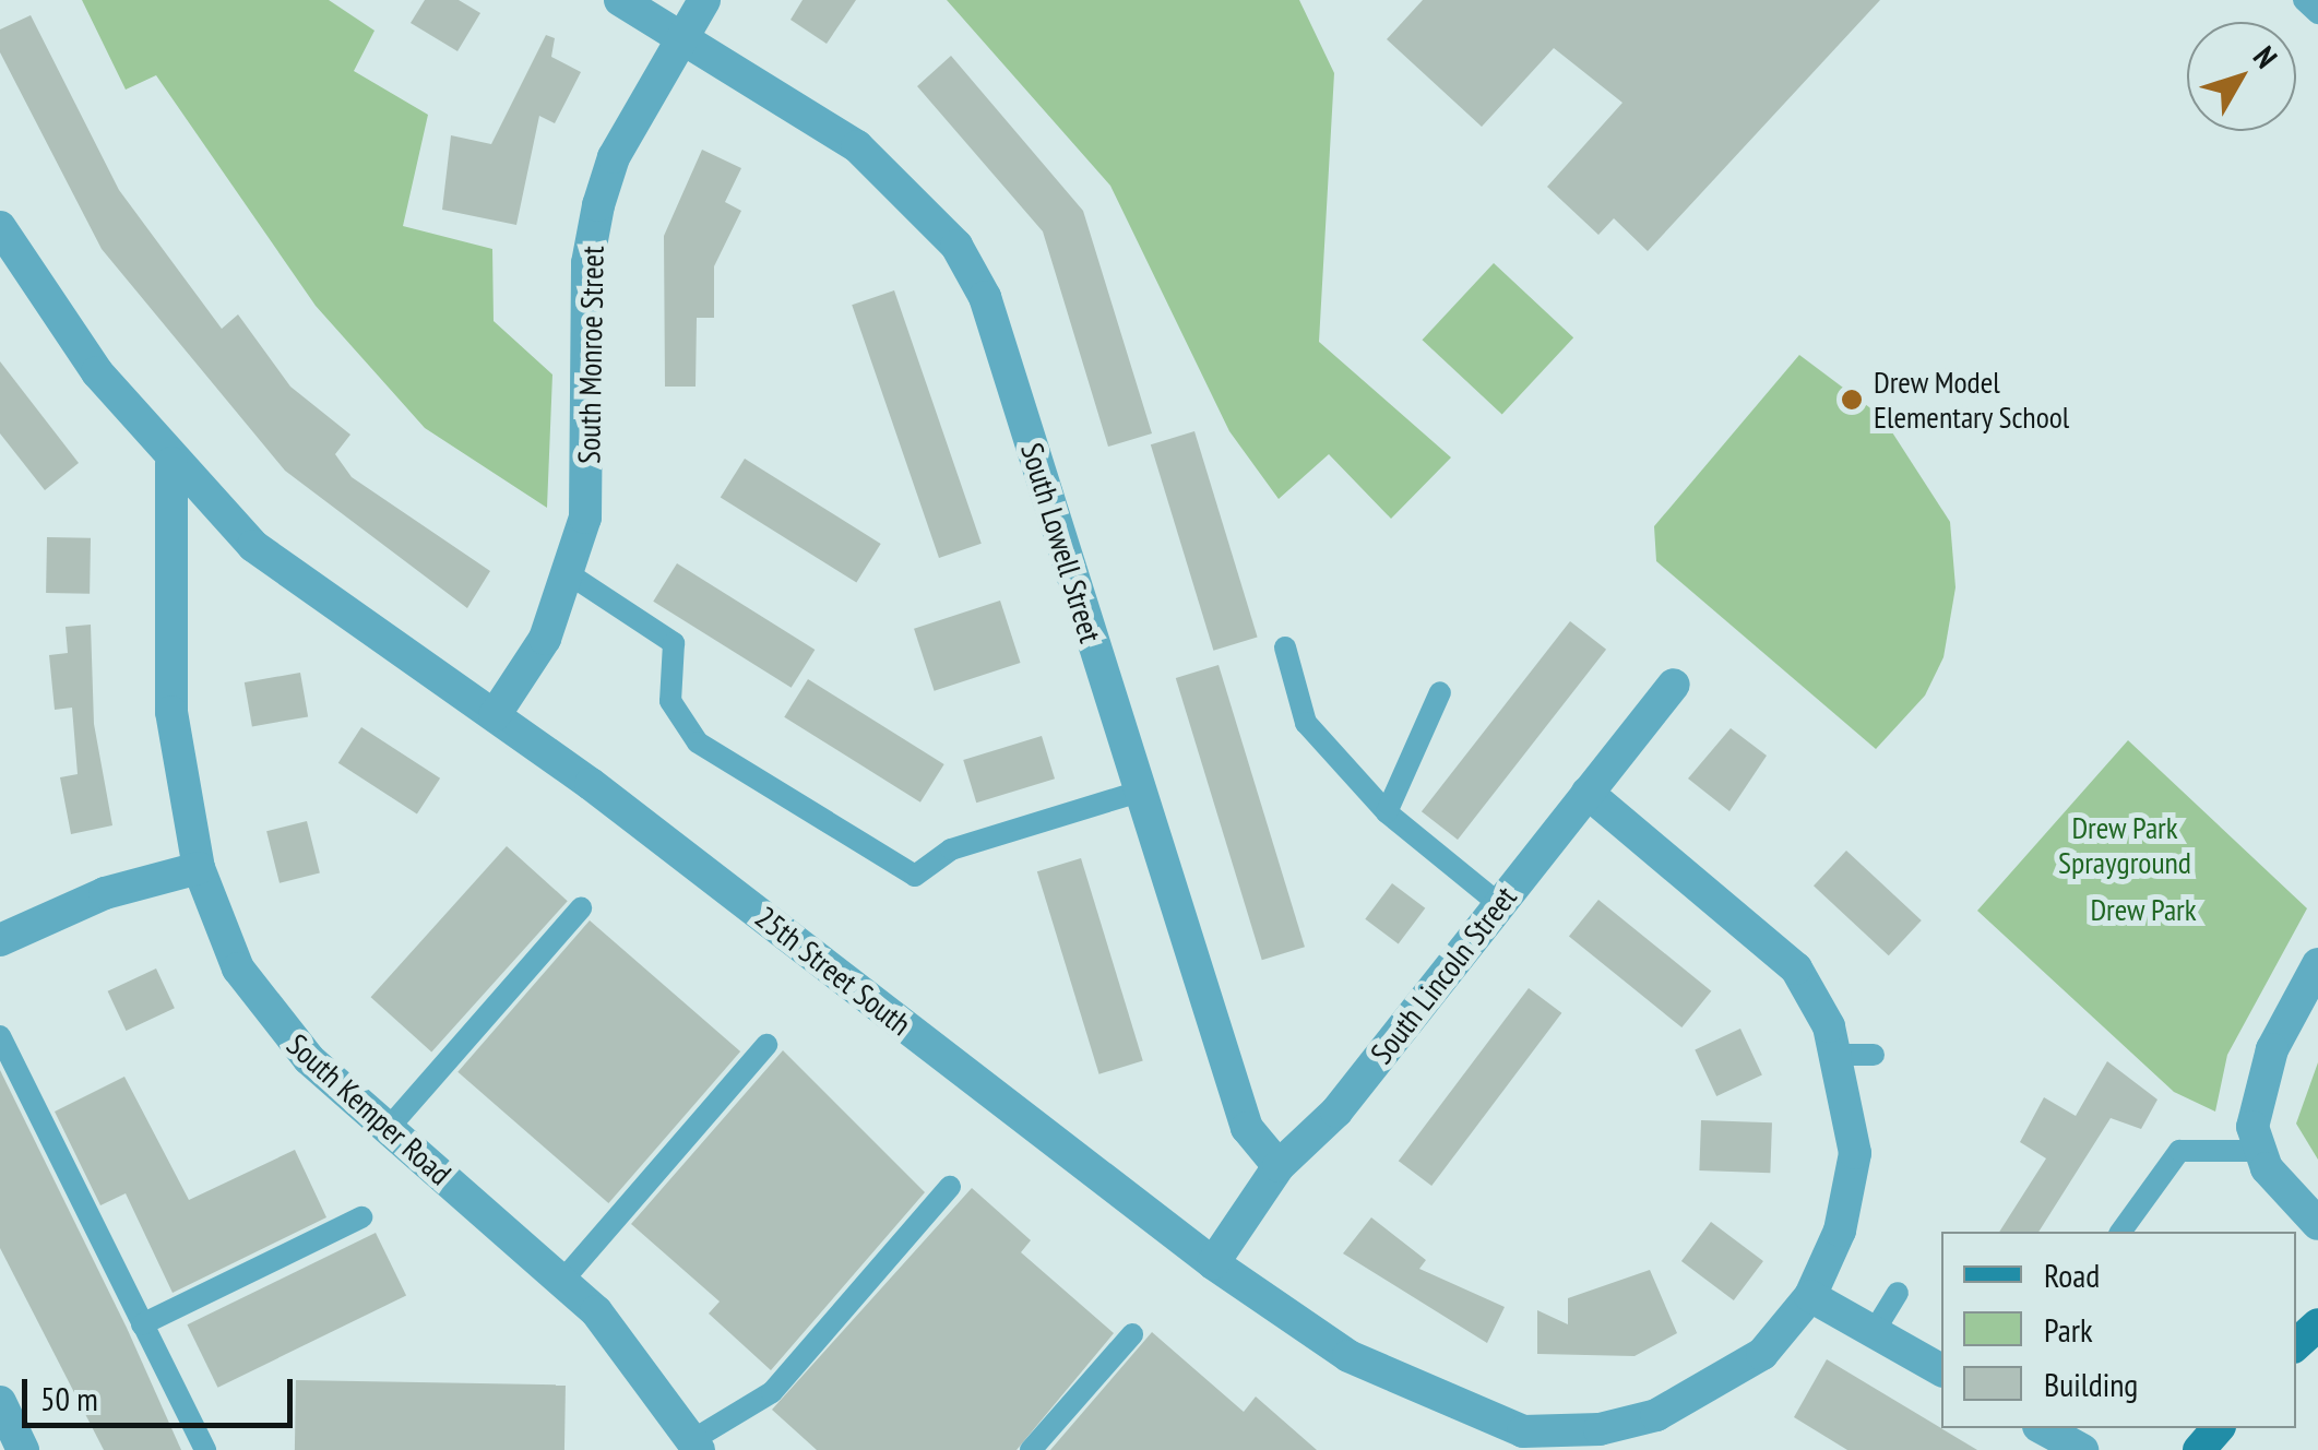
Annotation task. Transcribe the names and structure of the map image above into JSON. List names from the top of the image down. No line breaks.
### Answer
{"streets":{"street":["South Monroe Street","South Lowell Street","25th Street South","South Lincoln Street","South Kemper Road"]},"crossings":[["South Monroe Street","South Lowell Street"],["South Monroe Street","25th Street South"],["South Lowell Street","South Lincoln Street"],["25th Street South","South Lincoln Street"],["25th Street South","South Kemper Road"]],"parks":["Drew Park Sprayground","Drew Park"],"places":["Drew Model Elementary School"],"legend":["Road","Park","Building"],"scale_bar":"50 m","north":"top right"}
